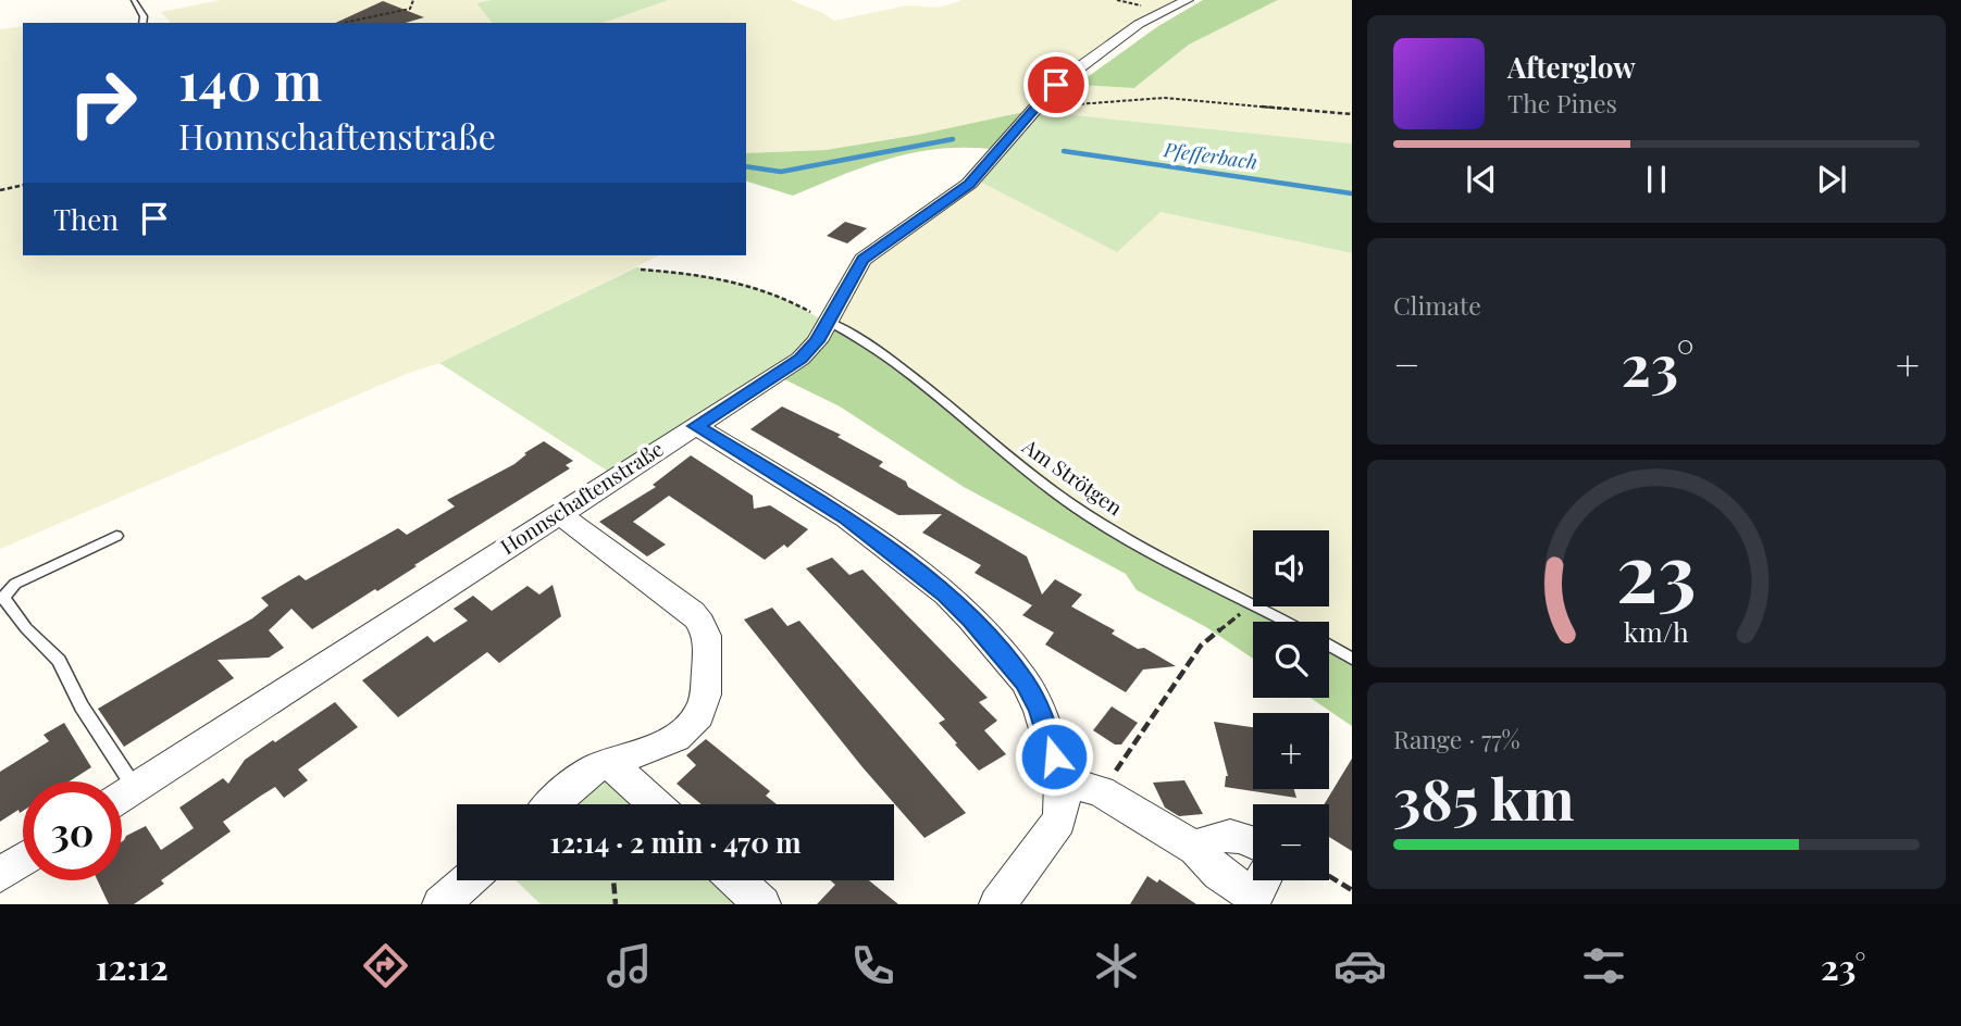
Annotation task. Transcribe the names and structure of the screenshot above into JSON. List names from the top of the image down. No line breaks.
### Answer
{"streets":{"street":["Honnschaftenstraße"],"lane":["Am Strötgen"]},"crossings":[["Am Strötgen","Honnschaftenstraße"]],"water":["Pfefferbach"],"page":{"turn":["140 m","Honnschaftenstraße"],"song":["Afterglow","The Pines"],"then":"Then","tile":["Climate",["Range · 77%","385 km"]],"heat":["−","23°","+"],"map_buttons":["+","−"],"limit":"30","trip":"12:14 · 2 min · 470 m","tabs":["12:12","23°"],"gauge":["23","km/h"]}}
